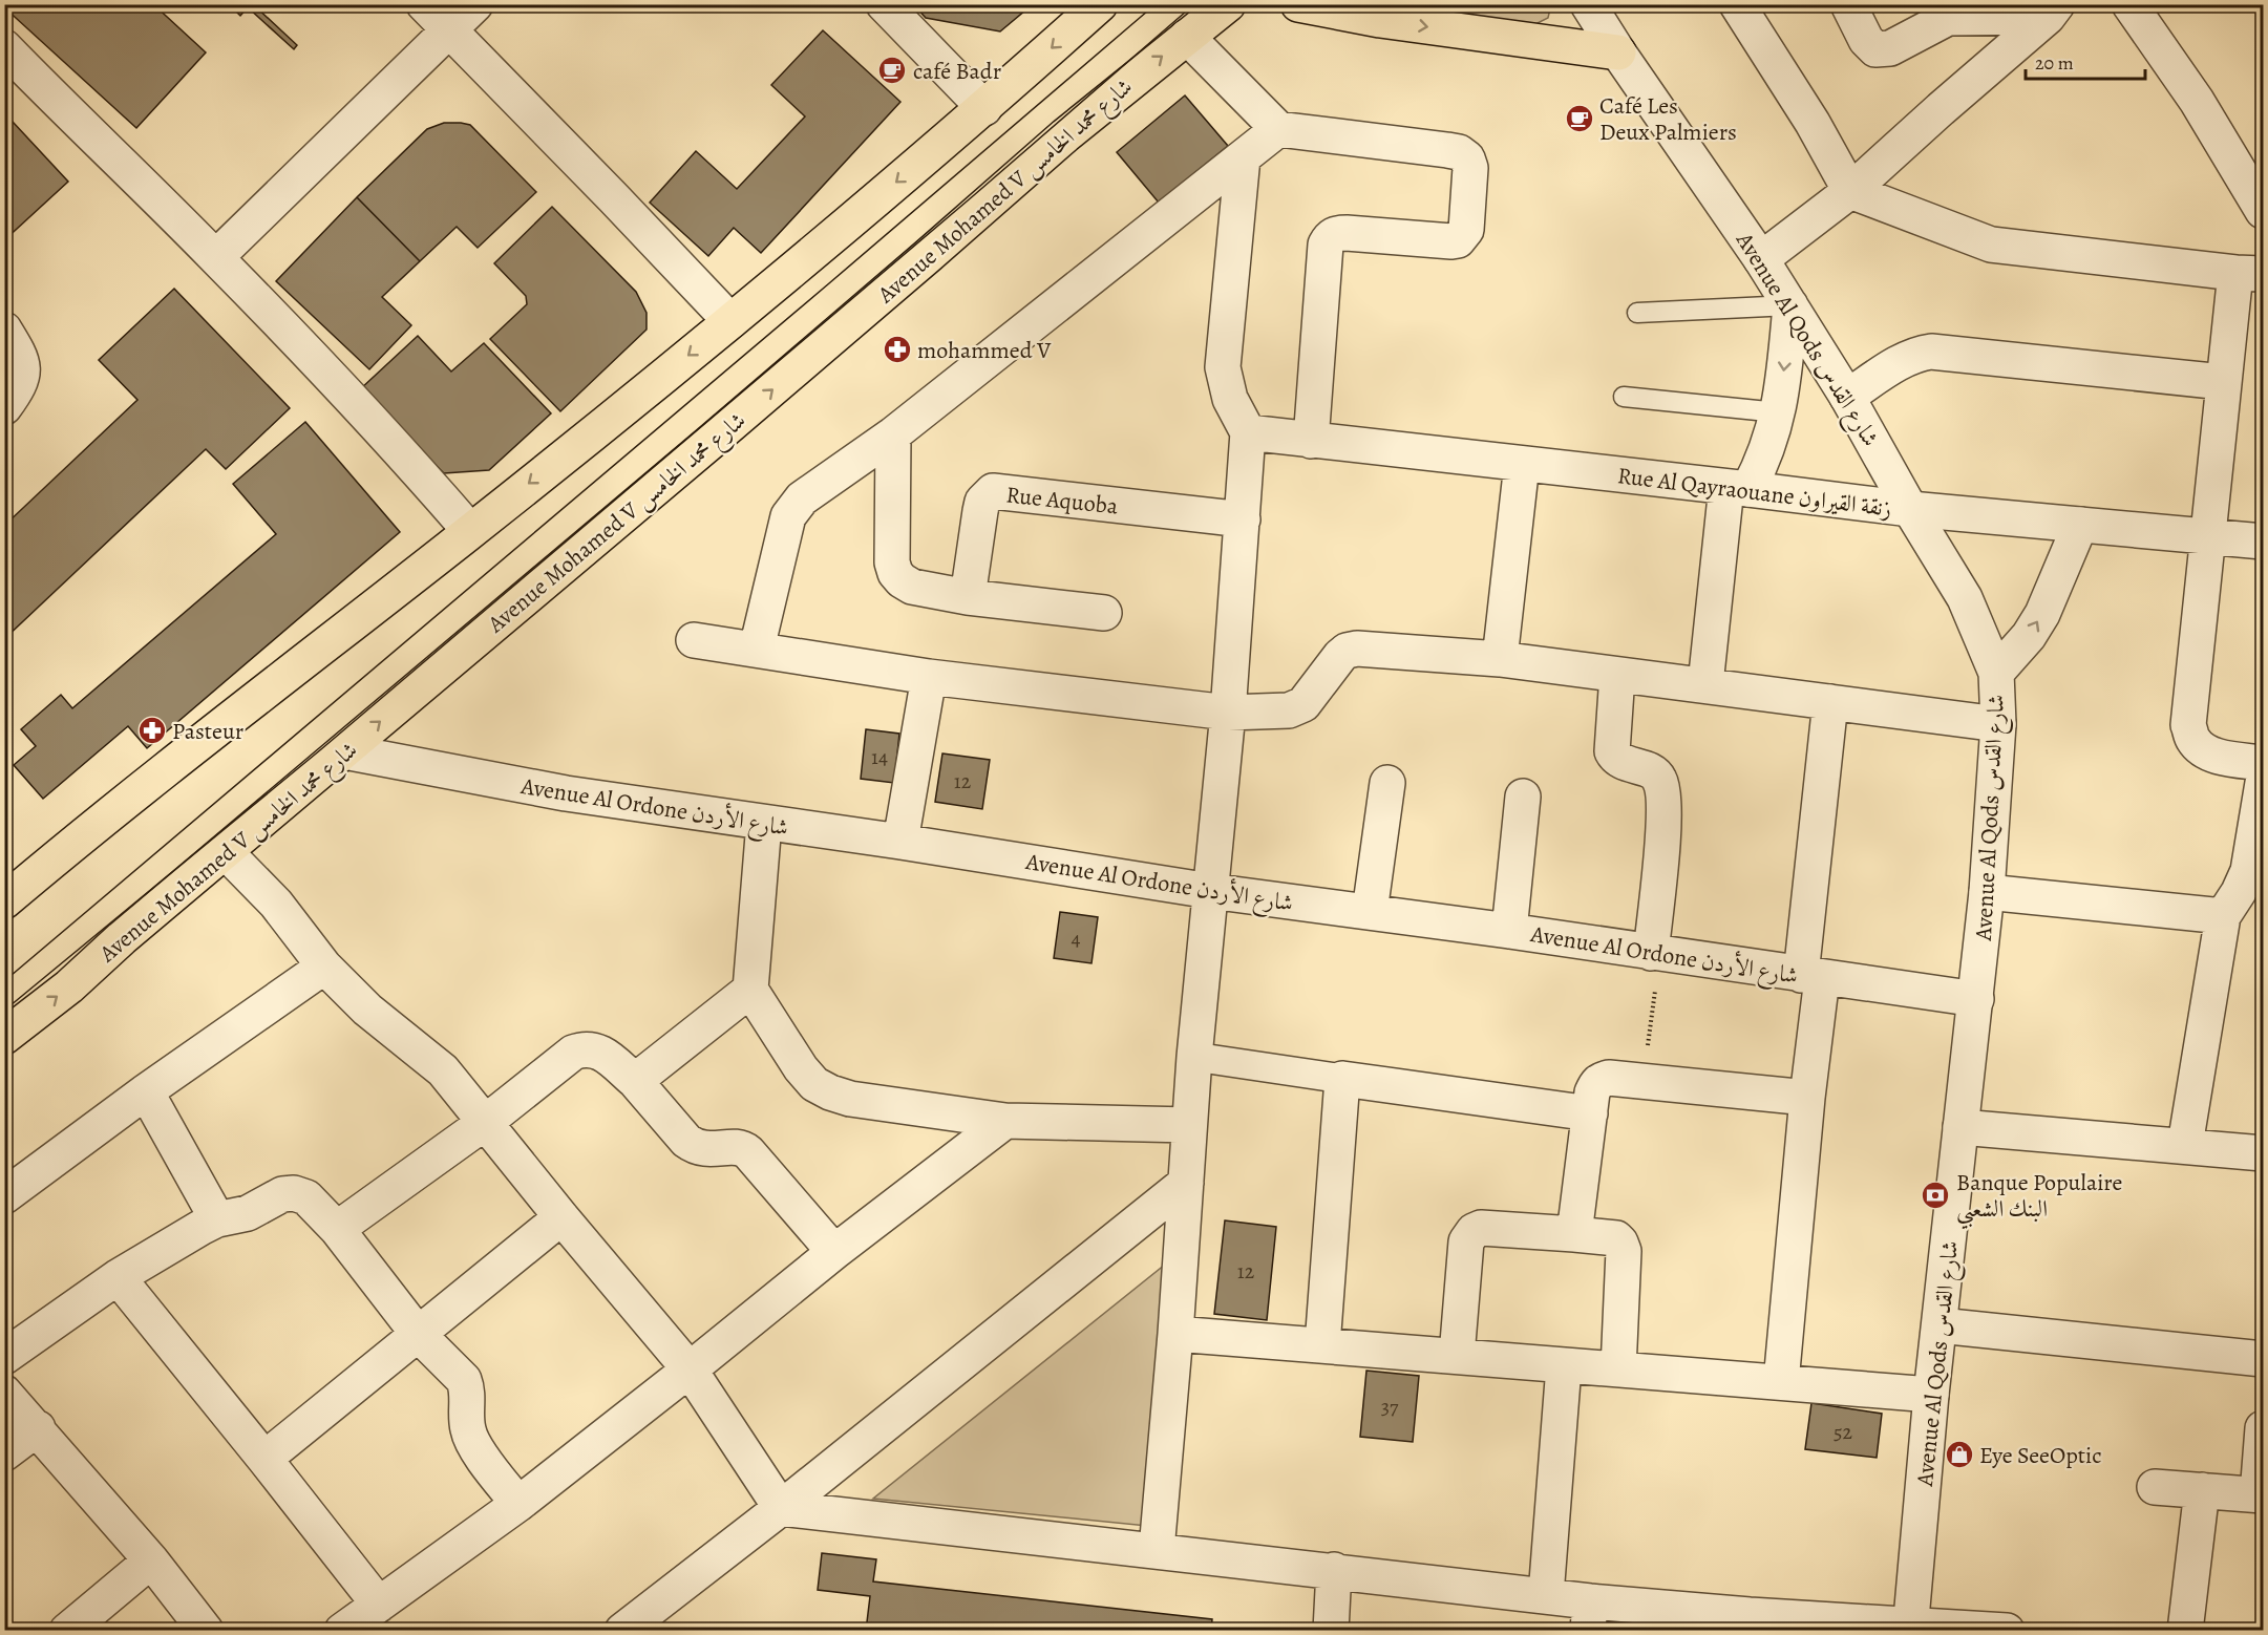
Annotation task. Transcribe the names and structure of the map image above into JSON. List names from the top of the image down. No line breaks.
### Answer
{"streets":{"main road":["Avenue Mohamed V شارع محمد الخامس"],"street":["Avenue Al Qods شارع القدس","Rue Al Qayraouane زنقة القيراون","Rue Aquoba","Avenue Al Ordone شارع الأردن"]},"crossings":[["Avenue Mohamed V شارع محمد الخامس","Avenue Al Ordone شارع الأردن"],["Avenue Al Qods شارع القدس","Rue Al Qayraouane زنقة القيراون"],["Avenue Al Qods شارع القدس","Avenue Al Ordone شارع الأردن"]],"places":{"cafe":["café Badr","Café Les Deux Palmiers"],"pharmacy":["mohammed V","Pasteur"],"bank":["Banque Populaire البنك الشعبي"],"shop":["Eye SeeOptic"]},"house_numbers":["14","12","4","12","37","52"],"scale_bar":"20 m"}
